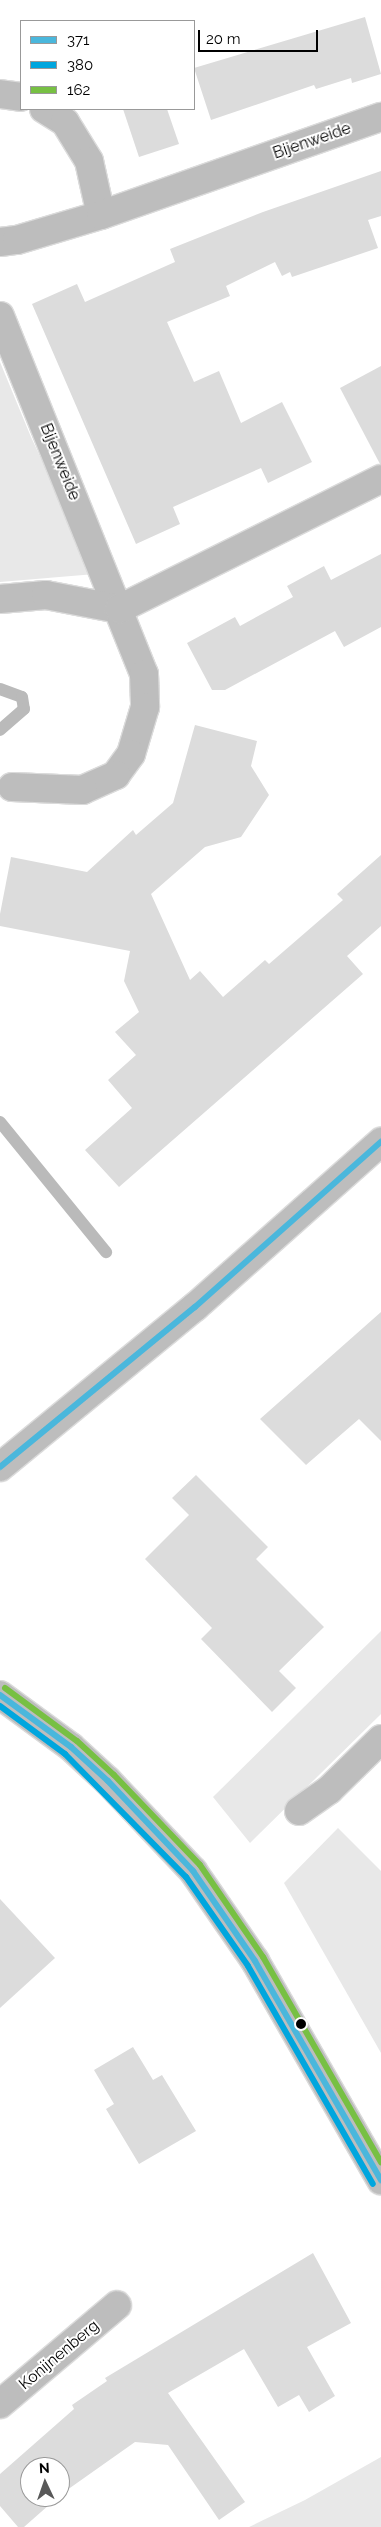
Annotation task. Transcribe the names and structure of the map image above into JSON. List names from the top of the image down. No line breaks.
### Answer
{"streets":{"street":["Bijenweide","Konijnenberg"]},"lines":["transit line 371","transit line 162","transit line 380"],"legend":["371","380","162"],"scale_bar":"20 m","north":"top"}
